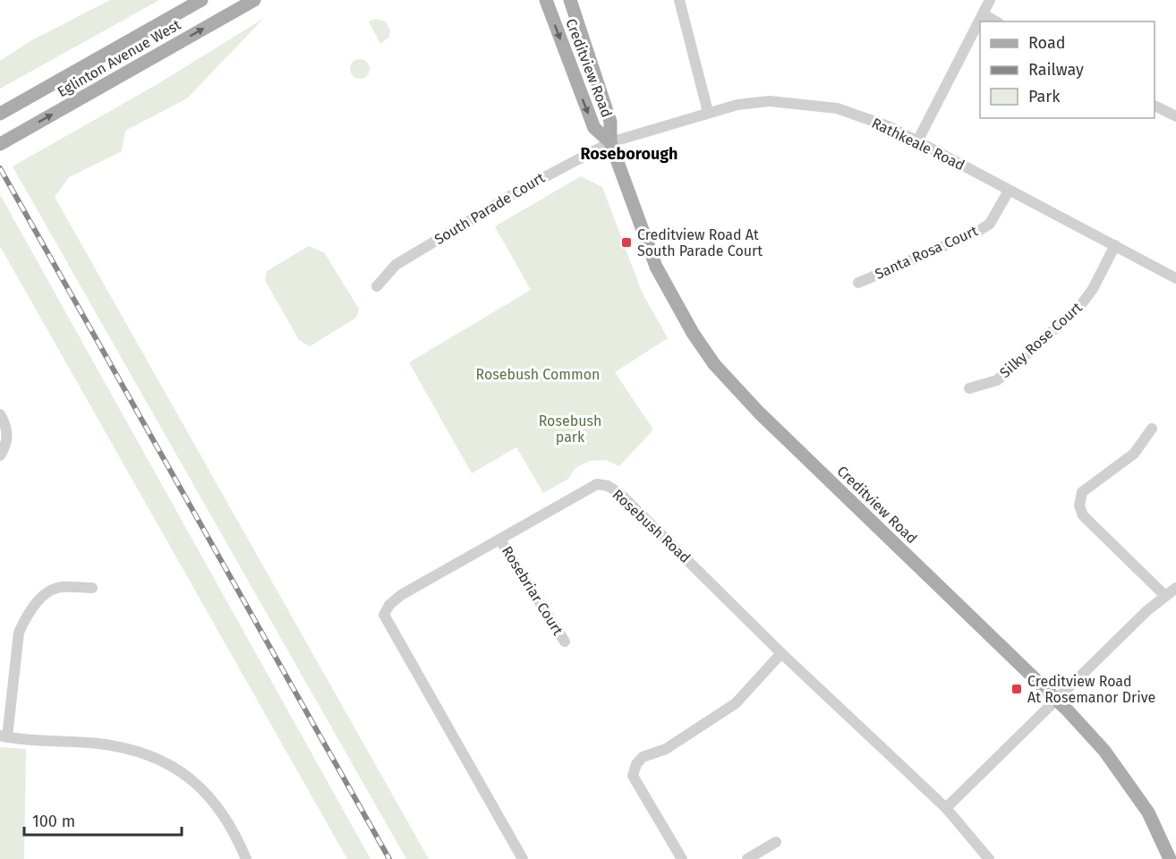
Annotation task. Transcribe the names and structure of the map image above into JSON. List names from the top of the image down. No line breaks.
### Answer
{"streets":{"main road":["Eglinton Avenue West","Creditview Road"],"street":["Rathkeale Road","South Parade Court","Santa Rosa Court","Silky Rose Court","Rosebush Road","Rosebriar Court"]},"crossings":[["Creditview Road","Rathkeale Road"],["Creditview Road","South Parade Court"],["Rathkeale Road","South Parade Court"],["Rathkeale Road","Santa Rosa Court"],["Rathkeale Road","Silky Rose Court"],["Rosebush Road","Rosebriar Court"]],"districts":["Roseborough"],"parks":["Rosebush Common","Rosebush park"],"places":{"transit":["Creditview Road At South Parade Court","Creditview Road At Rosemanor Drive"]},"legend":["Road","Railway","Park"],"scale_bar":"100 m"}
